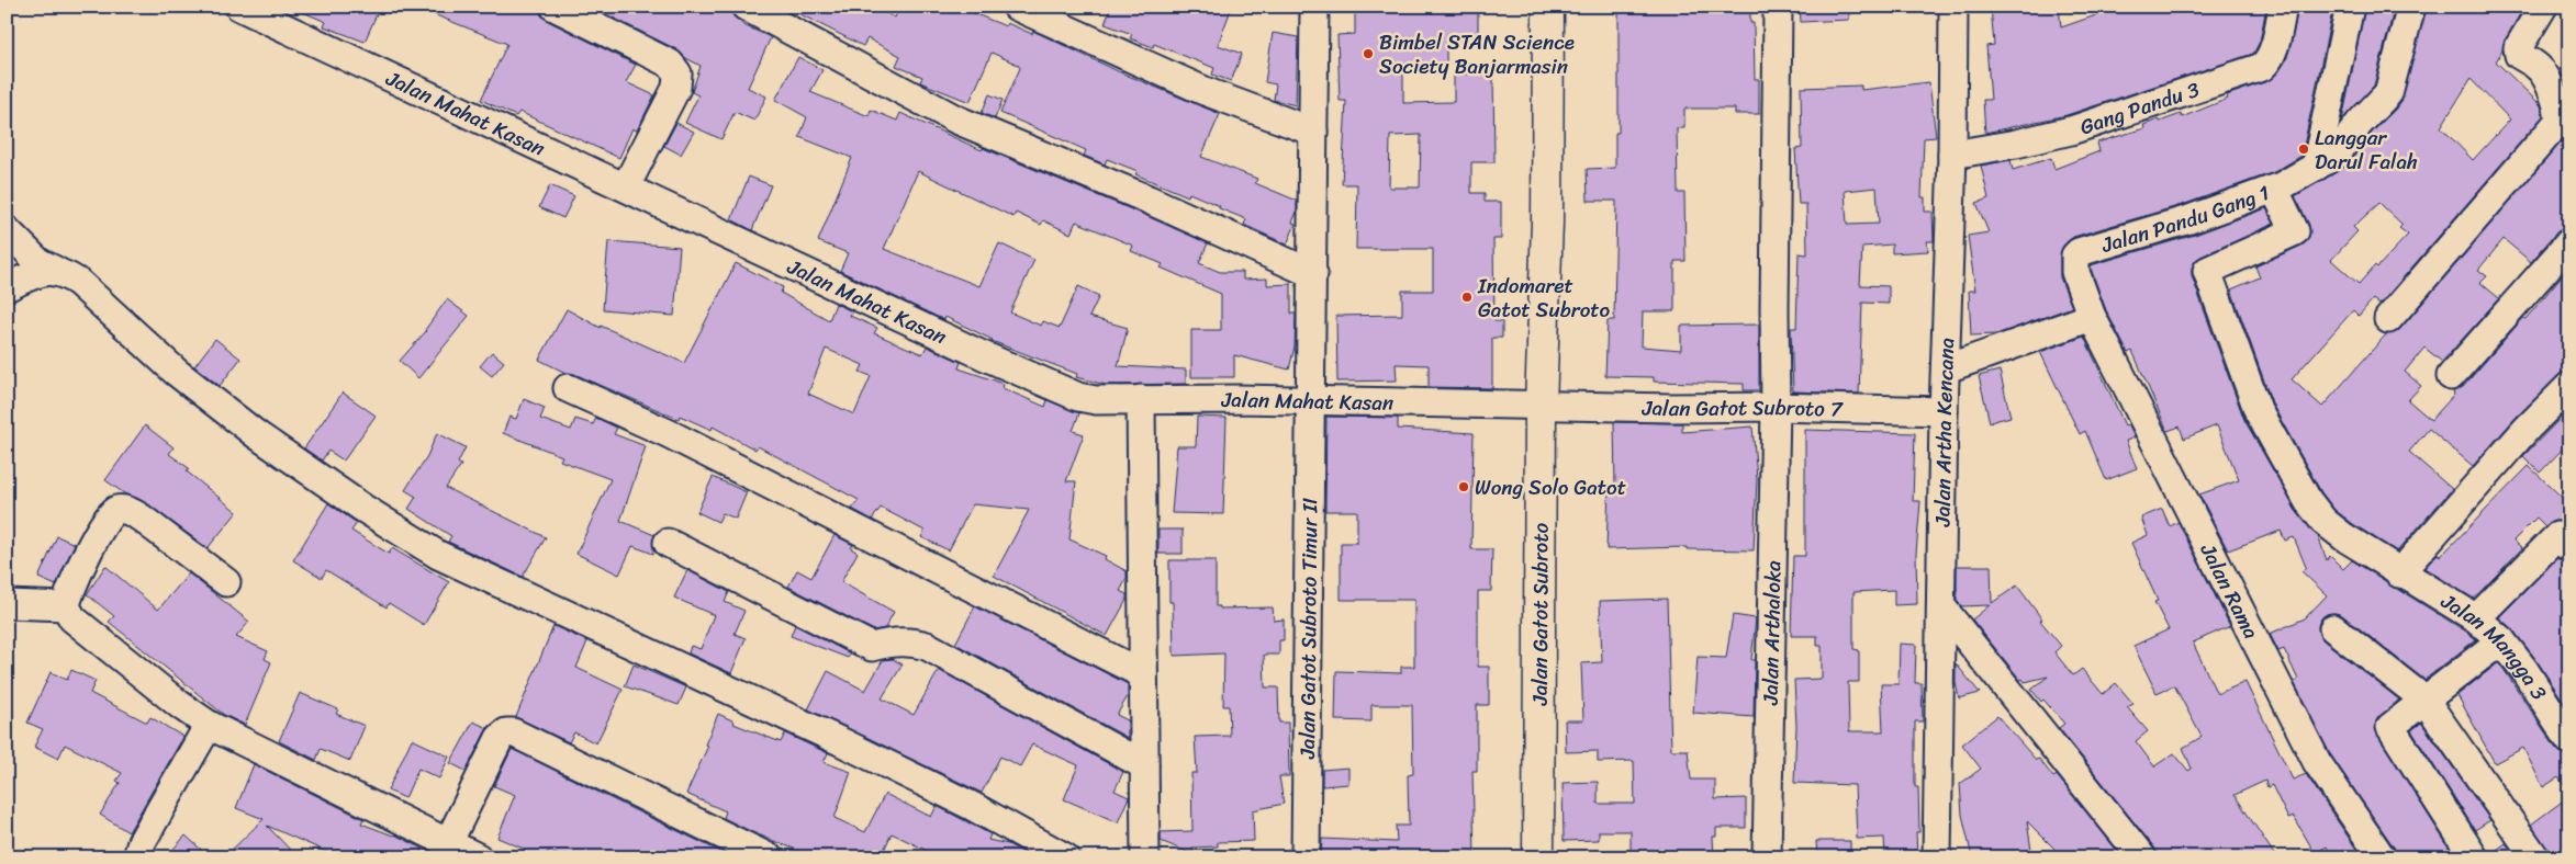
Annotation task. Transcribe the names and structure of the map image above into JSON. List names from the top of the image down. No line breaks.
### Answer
{"streets":{"main road":["Jalan Gatot Subroto"],"street":["Gang Pandu 3","Jalan Mahat Kasan","Jalan Pandu Gang 1","Jalan Gatot Subroto 7","Jalan Artha Kencana","Jalan Rama","Jalan Gatot Subroto Timur II","Jalan Arthaloka","Jalan Mangga 3"]},"crossings":[["Gang Pandu 3","Jalan Artha Kencana"],["Jalan Mahat Kasan","Jalan Gatot Subroto 7"],["Jalan Mahat Kasan","Jalan Gatot Subroto"],["Jalan Mahat Kasan","Jalan Gatot Subroto Timur II"],["Jalan Pandu Gang 1","Jalan Rama"],["Jalan Pandu Gang 1","Jalan Mangga 3"],["Jalan Gatot Subroto 7","Jalan Artha Kencana"],["Jalan Gatot Subroto 7","Jalan Gatot Subroto"],["Jalan Gatot Subroto 7","Jalan Arthaloka"]],"places":["Bimbel STAN Science Society Banjarmasin","Langgar Darul Falah","Indomaret Gatot Subroto","Wong Solo Gatot"]}
